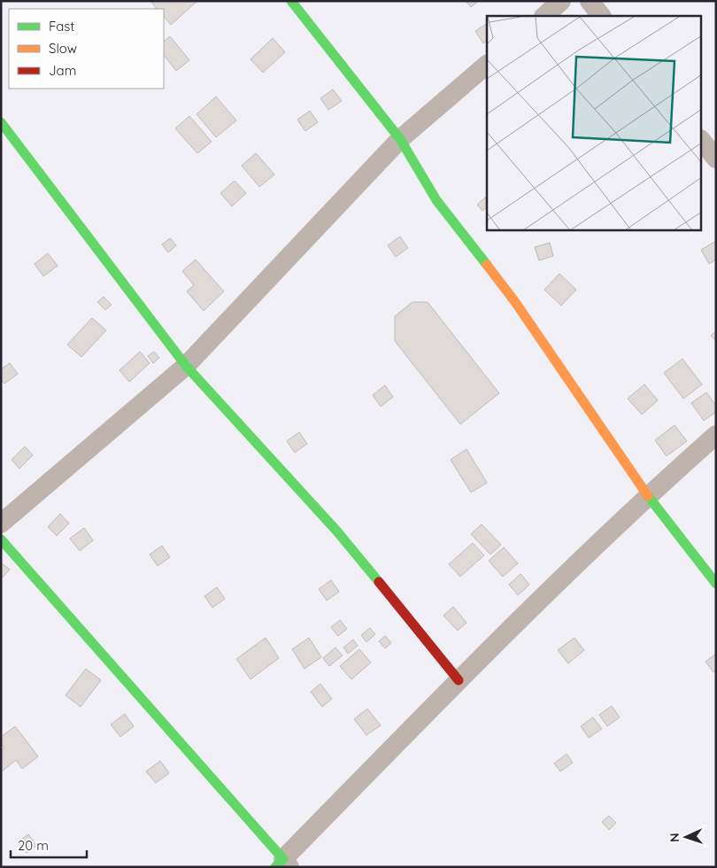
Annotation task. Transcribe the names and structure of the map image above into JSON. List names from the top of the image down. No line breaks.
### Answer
{"legend":["Fast","Slow","Jam"],"scale_bar":"20 m","north":"left"}
